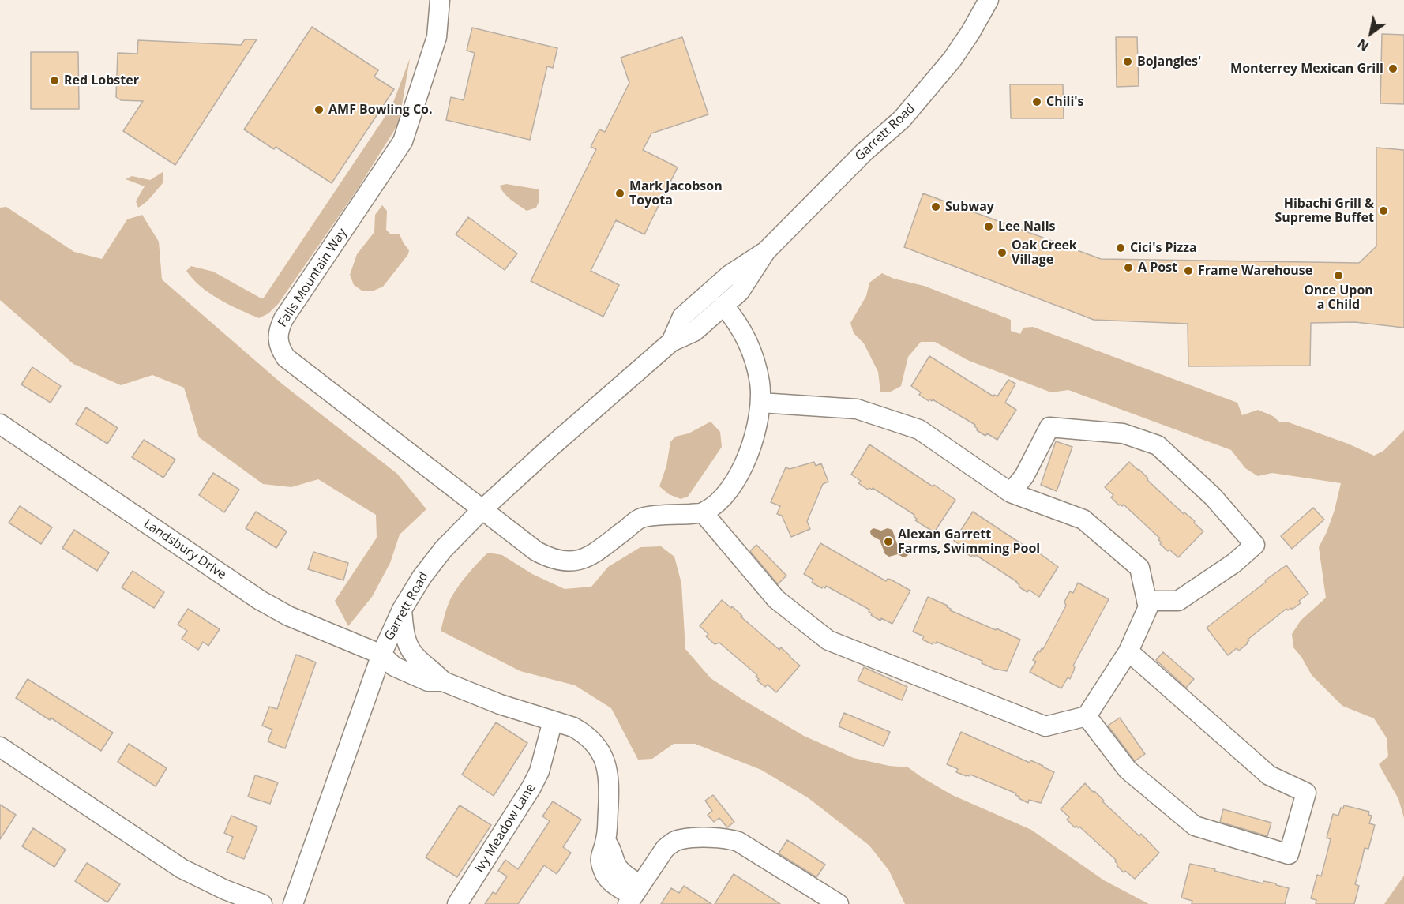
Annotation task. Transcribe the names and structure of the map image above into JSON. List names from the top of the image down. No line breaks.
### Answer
{"streets":{"street":["Garrett Road","Falls Mountain Way","Landsbury Drive","Ivy Meadow Lane"]},"crossings":[["Garrett Road","Falls Mountain Way"],["Garrett Road","Landsbury Drive"]],"places":["Bojangles'","Monterrey Mexican Grill","Red Lobster","Chili's","AMF Bowling Co.","Mark Jacobson Toyota","Subway","Hibachi Grill & Supreme Buffet","Lee Nails","Cici's Pizza","Oak Creek Village","A Post","Frame Warehouse","Once Upon a Child","Alexan Garrett Farms, Swimming Pool"],"north":"bottom left"}
